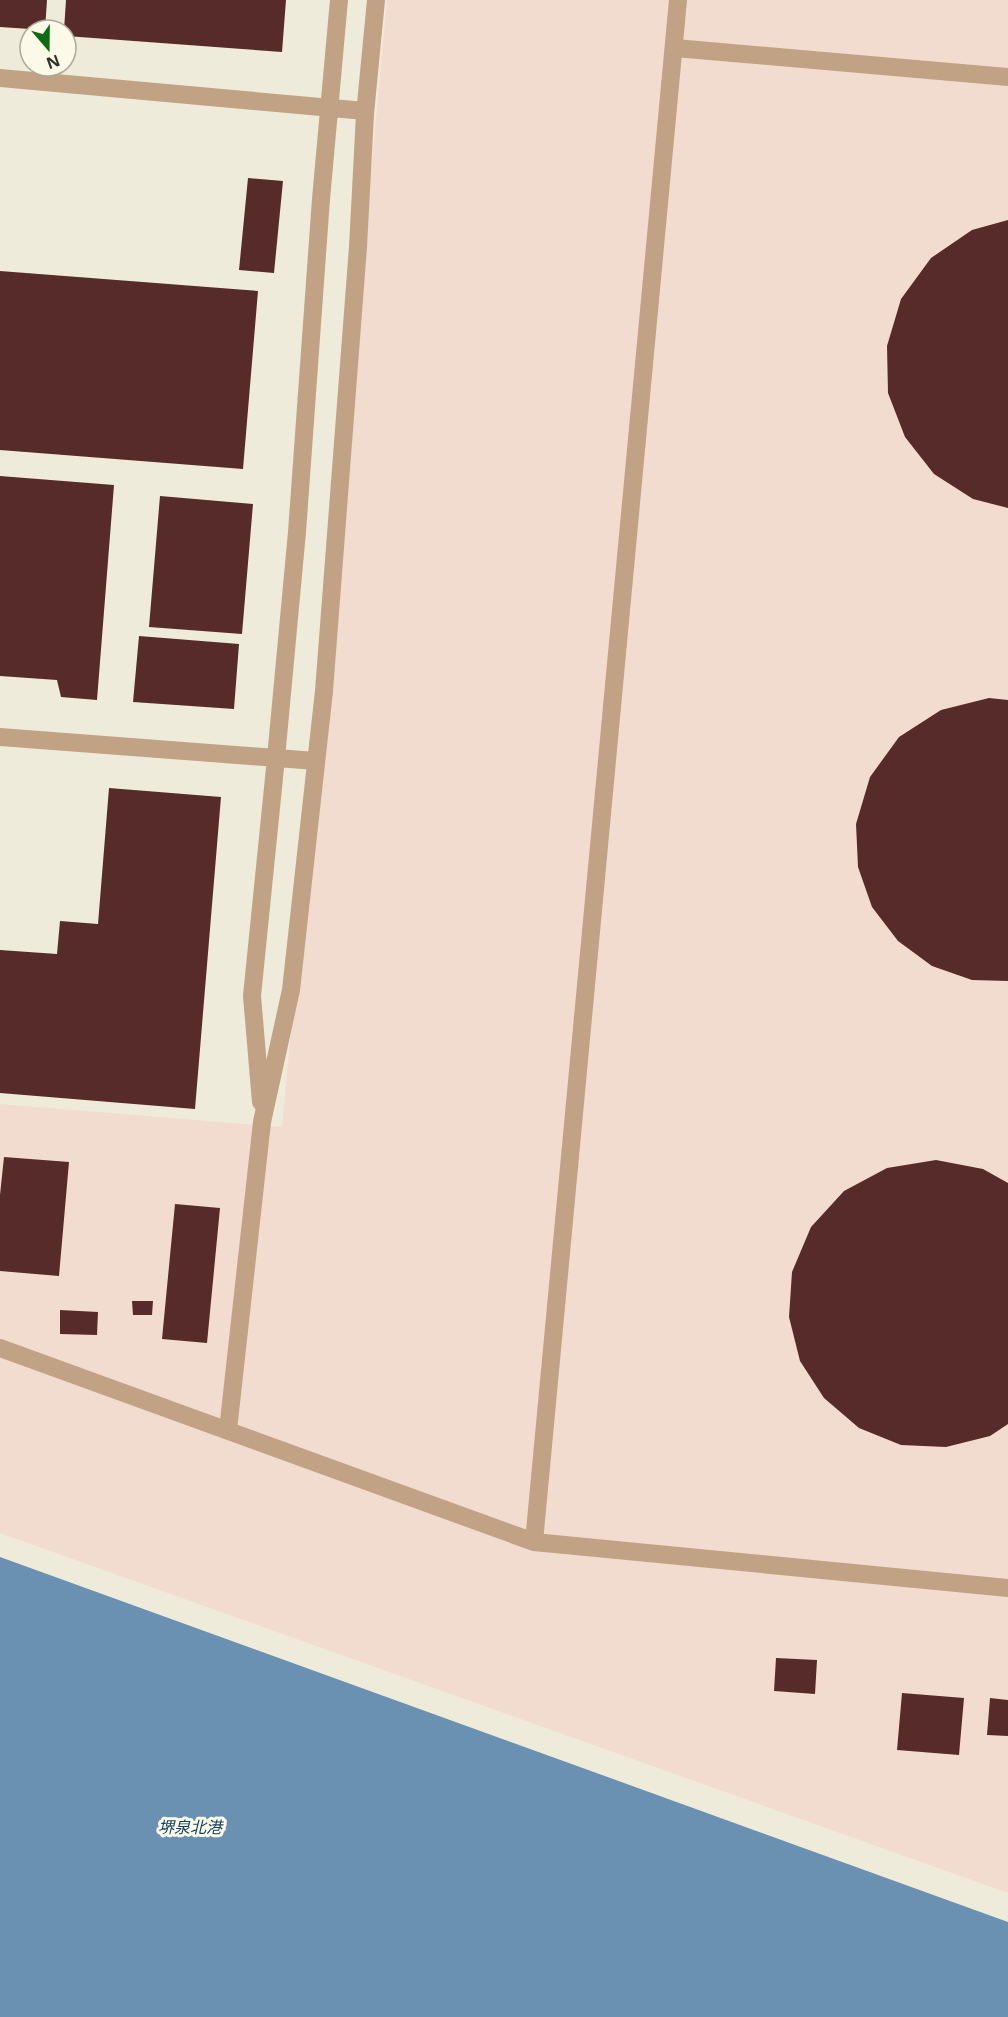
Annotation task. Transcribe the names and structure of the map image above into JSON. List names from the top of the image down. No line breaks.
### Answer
{"water":["堺泉北港"],"north":"bottom"}
